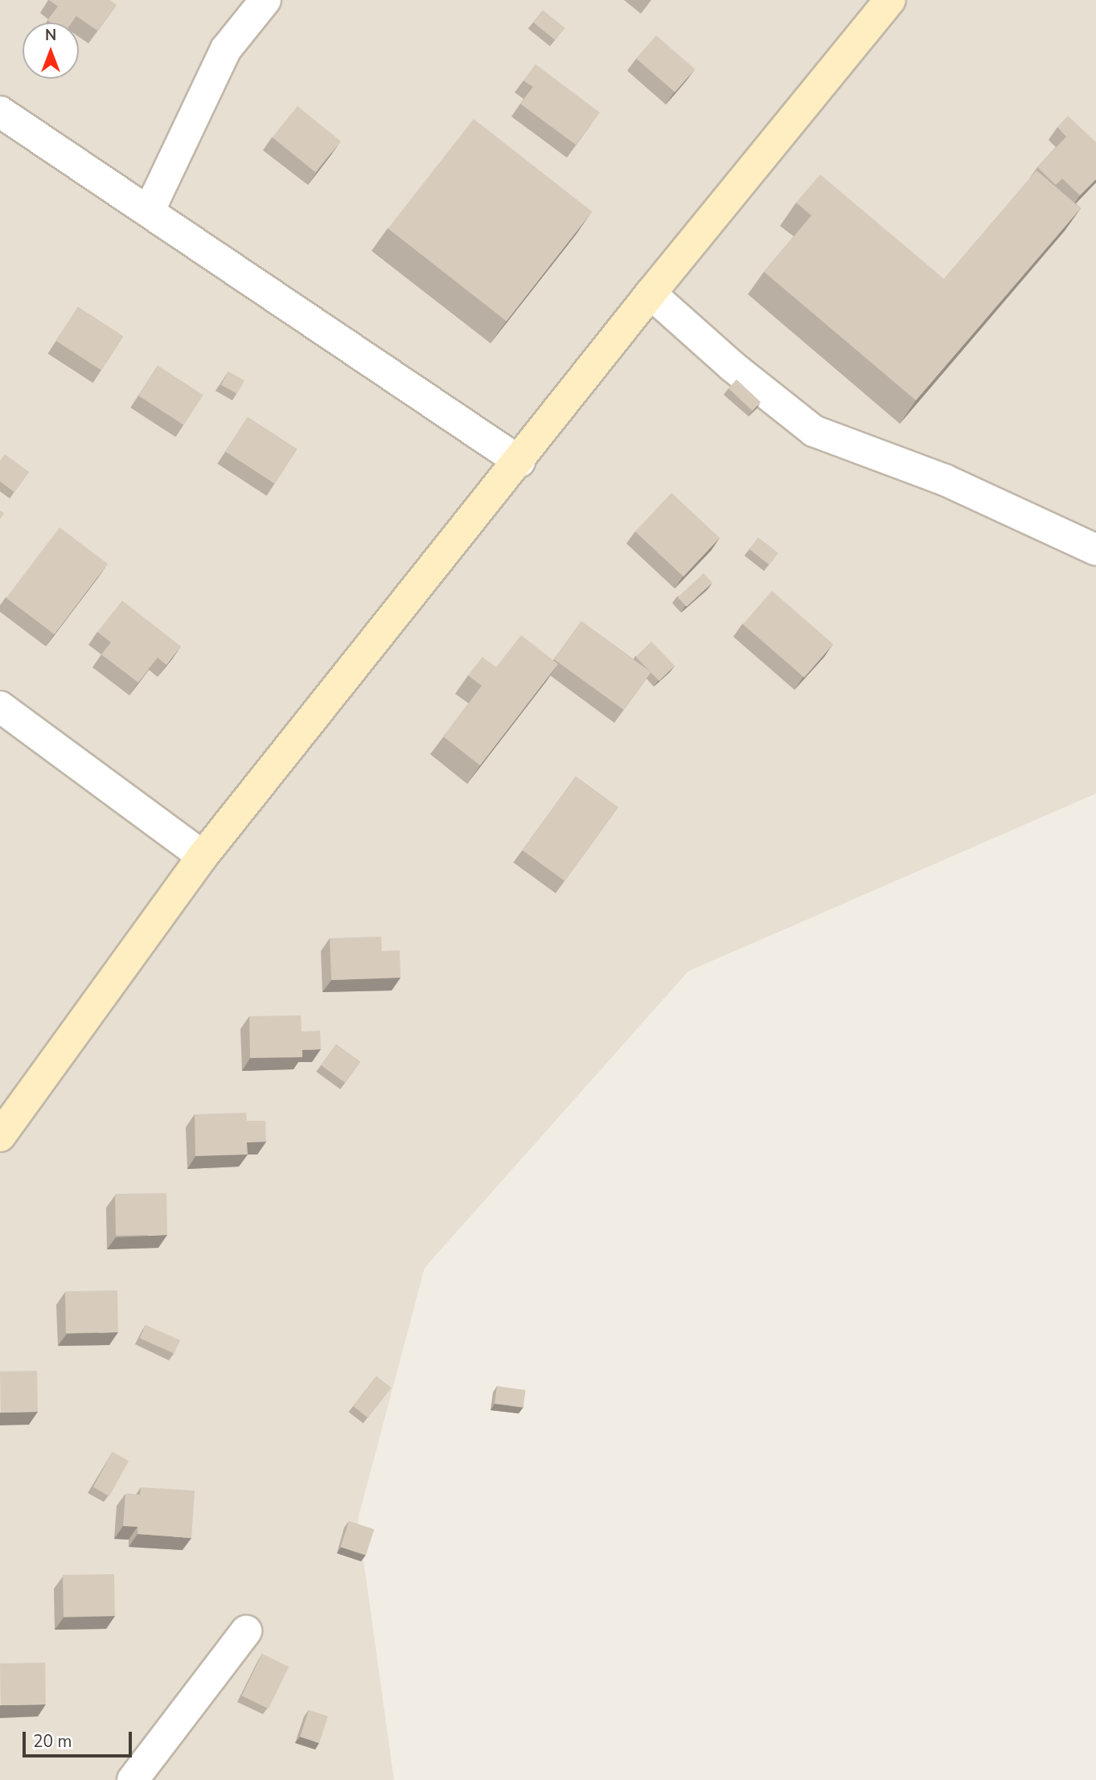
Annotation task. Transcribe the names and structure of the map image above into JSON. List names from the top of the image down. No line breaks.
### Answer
{"scale_bar":"20 m","north":"top"}
